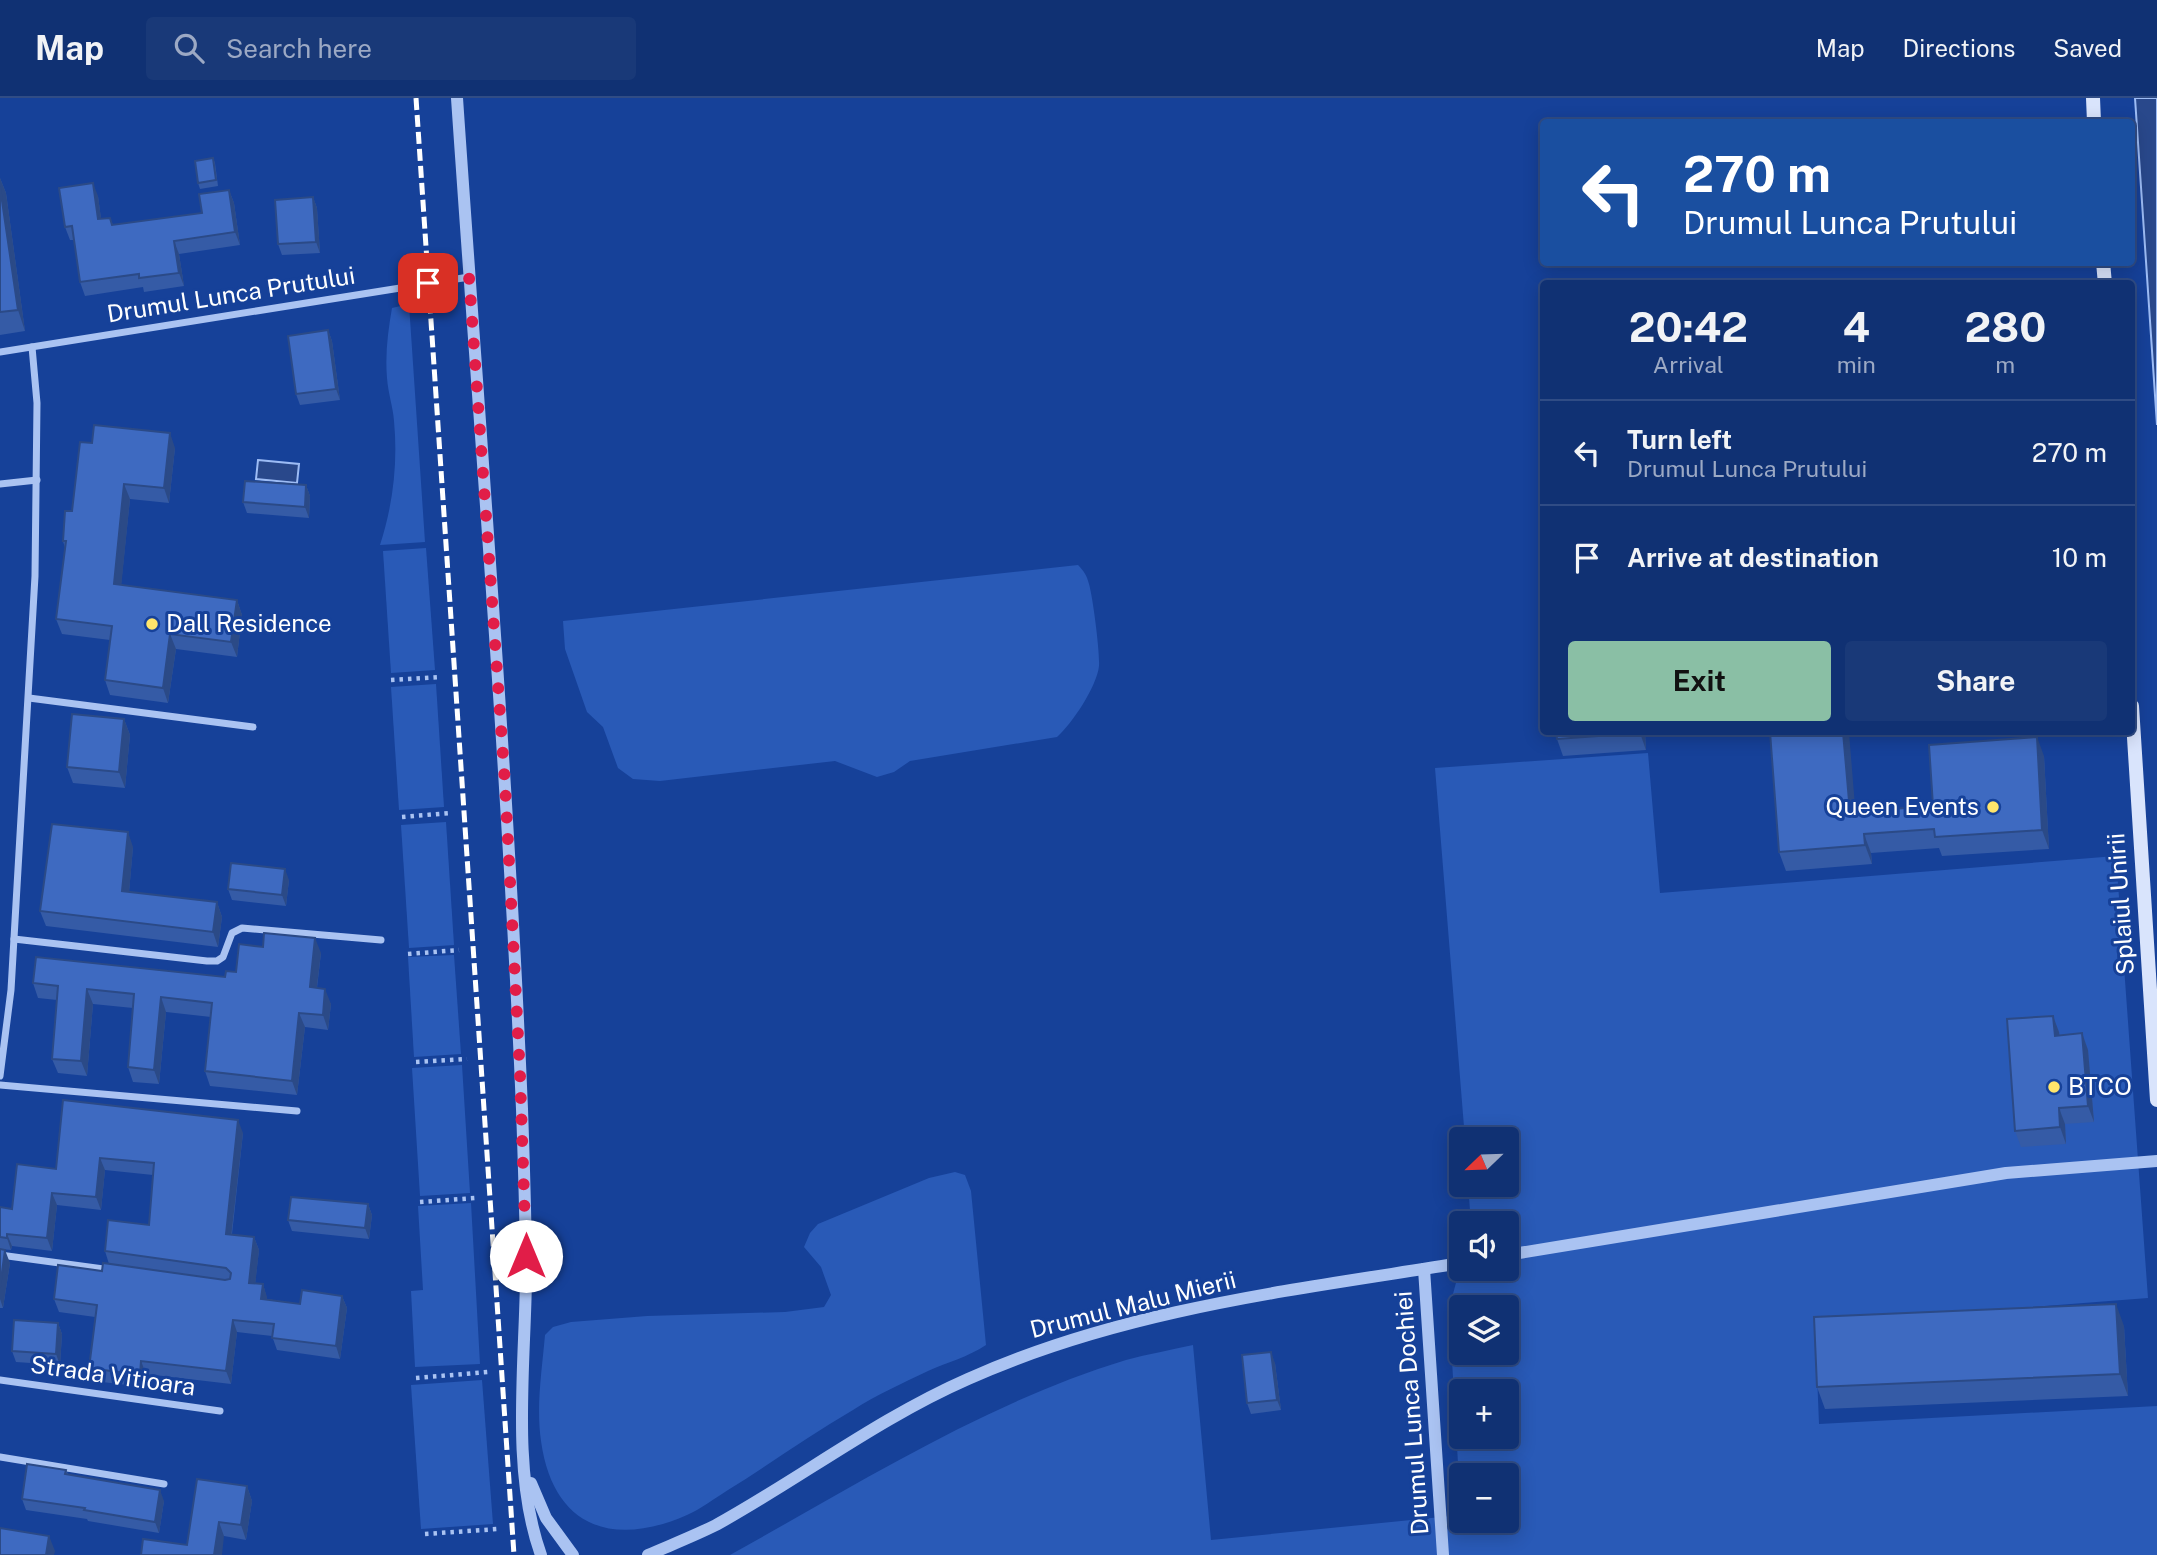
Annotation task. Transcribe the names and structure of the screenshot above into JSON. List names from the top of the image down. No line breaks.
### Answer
{"streets":{"main road":["Splaiul Unirii"],"street":["Drumul Lunca Prutului","Drumul Malu Mierii","Strada Vitioara","Drumul Lunca Dochiei"]},"crossings":[["Drumul Malu Mierii","Drumul Lunca Dochiei"]],"places":["Dall Residence","Queen Events","BTCO"],"north":"bottom left","page":{"header":"Map","search":"Search here","nav":["Map","Directions","Saved"],"turn":["270 m","Drumul Lunca Prutului"],"eta":["20:42","Arrival","4","min","280","m"],"list":[{"name":"Turn left","note":"Drumul Lunca Prutului","value":"270 m"},{"name":"Arrive at destination","value":"10 m"}],"buttons":["Exit","Share"],"map_buttons":["+","−"]}}
